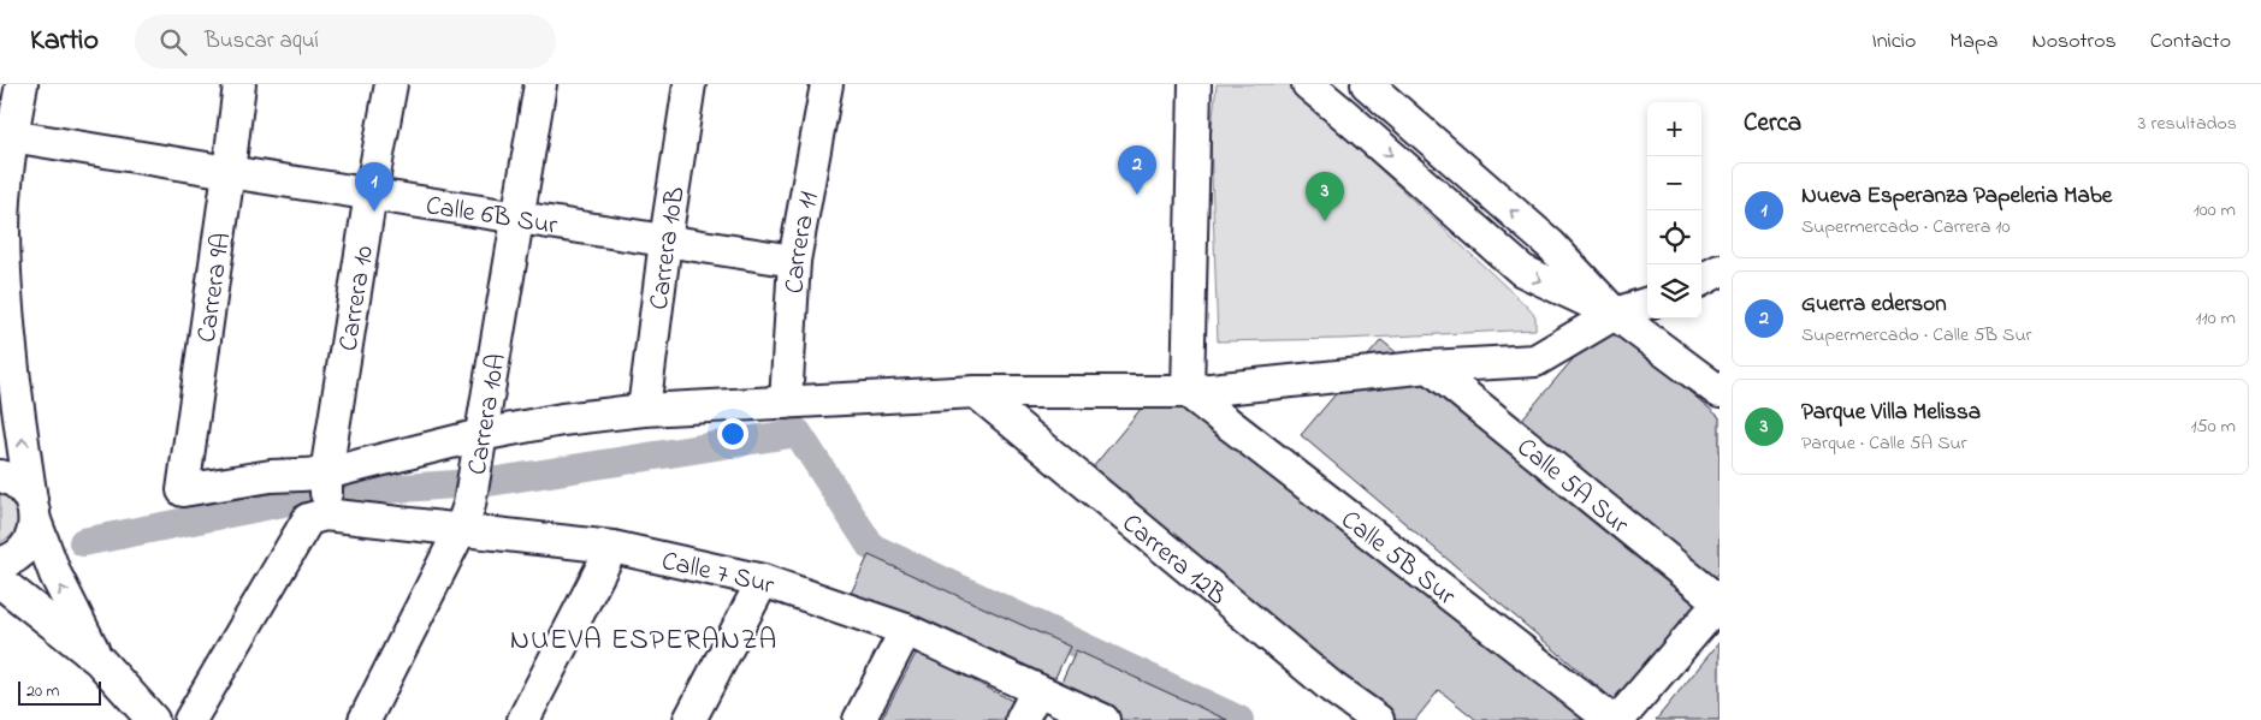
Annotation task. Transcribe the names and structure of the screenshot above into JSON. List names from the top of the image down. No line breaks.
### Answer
{"streets":{"street":["Calle 6B Sur","Carrera 11","Carrera 10B","Carrera 9A","Carrera 10","Carrera 10A","Calle 5A Sur","Calle 5B Sur","Carrera 12B","Calle 7 Sur"]},"crossings":[["Calle 6B Sur","Carrera 11"],["Calle 6B Sur","Carrera 10B"],["Calle 6B Sur","Carrera 9A"],["Calle 6B Sur","Carrera 10"],["Calle 6B Sur","Carrera 10A"],["Carrera 11","Calle 7 Sur"],["Carrera 10B","Calle 7 Sur"],["Carrera 9A","Calle 7 Sur"],["Carrera 10","Calle 7 Sur"],["Carrera 10A","Calle 7 Sur"],["Calle 5A Sur","Calle 7 Sur"],["Calle 5B Sur","Calle 7 Sur"],["Carrera 12B","Calle 7 Sur"]],"districts":["NUEVA ESPERANZA"],"scale_bar":"20 m","page":{"header":"Kartio","search":"Buscar aquí","nav":["Inicio","Mapa","Nosotros","Contacto"],"heading":["Cerca","3 resultados"],"map_buttons":["+","−"],"pins":["2","1","3"],"list":[{"mark":"1","name":"Nueva Esperanza Papeleria Mabe","note":"Supermercado · Carrera 10","value":"100 m"},{"mark":"2","name":"Guerra ederson","note":"Supermercado · Calle 5B Sur","value":"110 m"},{"mark":"3","name":"Parque Villa Melissa","note":"Parque · Calle 5A Sur","value":"150 m"}],"scale":"20 m"}}
